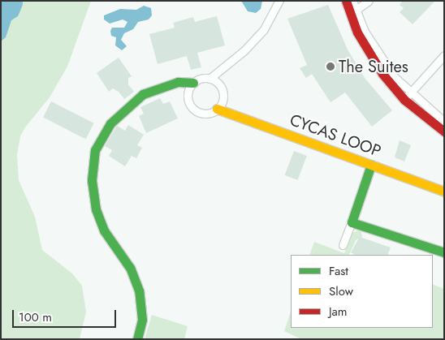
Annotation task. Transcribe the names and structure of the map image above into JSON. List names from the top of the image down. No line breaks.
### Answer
{"streets":{"street":["CYCAS LOOP"]},"places":["The Suites"],"legend":["Fast","Slow","Jam"],"scale_bar":"100 m"}
